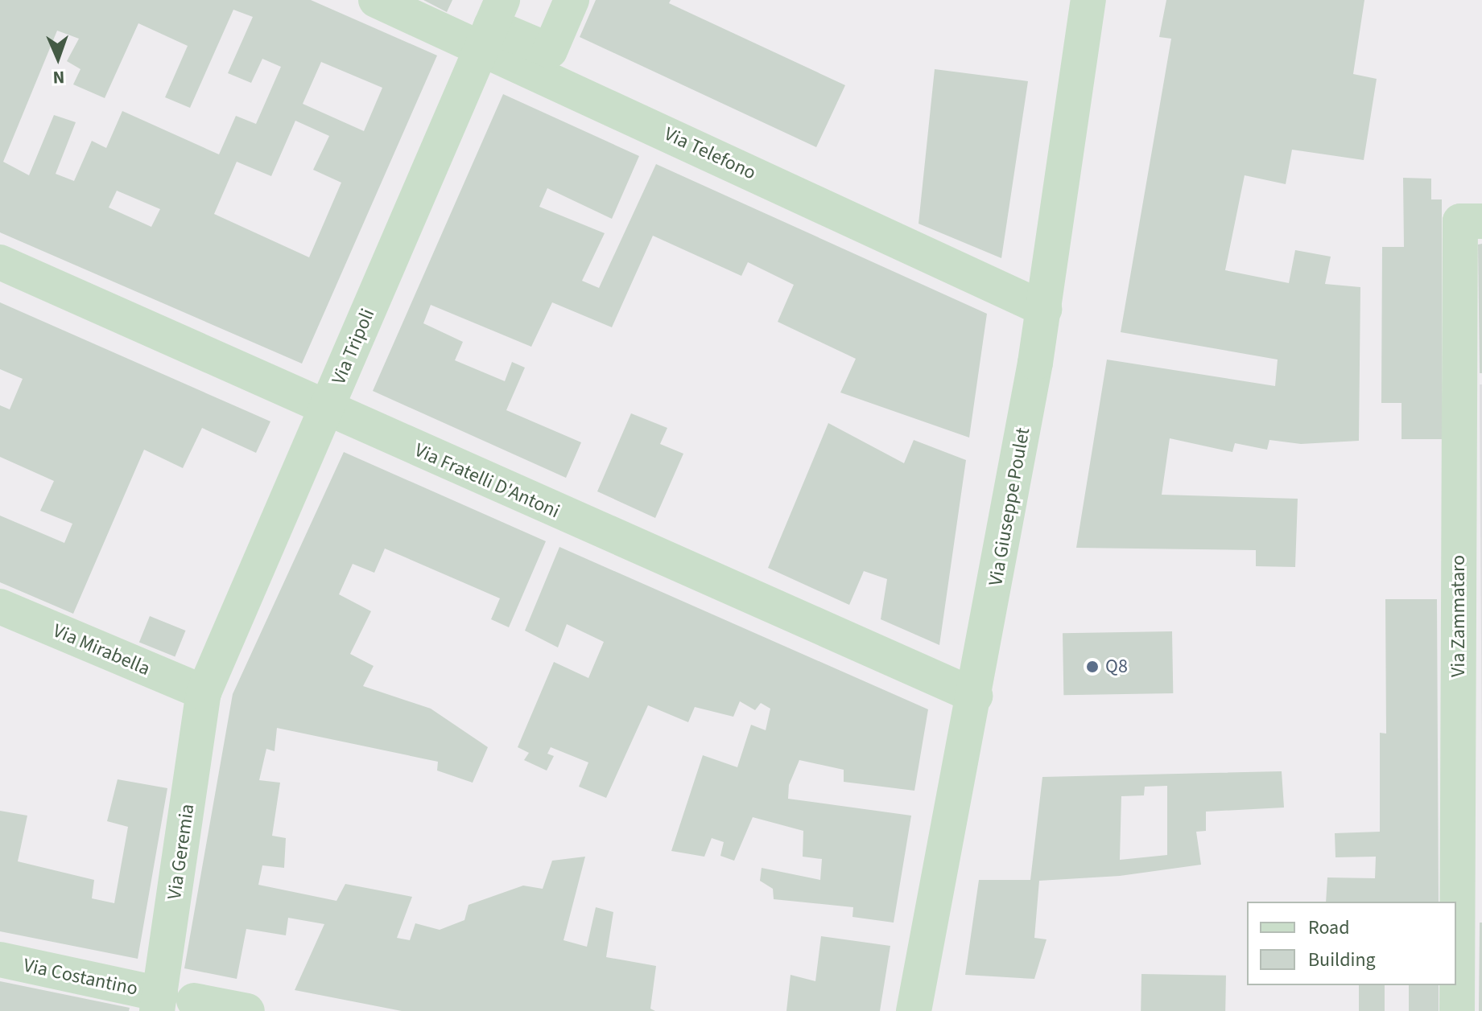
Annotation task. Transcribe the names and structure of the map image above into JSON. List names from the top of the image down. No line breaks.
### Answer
{"streets":{"street":["Via Telefono","Via Tripoli","Via Fratelli D'Antoni","Via Giuseppe Poulet","Via Zammataro","Via Mirabella","Via Geremia","Via Costantino"]},"crossings":[["Via Telefono","Via Tripoli"],["Via Telefono","Via Giuseppe Poulet"],["Via Tripoli","Via Fratelli D'Antoni"],["Via Tripoli","Via Mirabella"],["Via Tripoli","Via Geremia"],["Via Fratelli D'Antoni","Via Giuseppe Poulet"],["Via Mirabella","Via Geremia"],["Via Geremia","Via Costantino"]],"places":["Q8"],"legend":["Road","Building"],"north":"bottom"}
